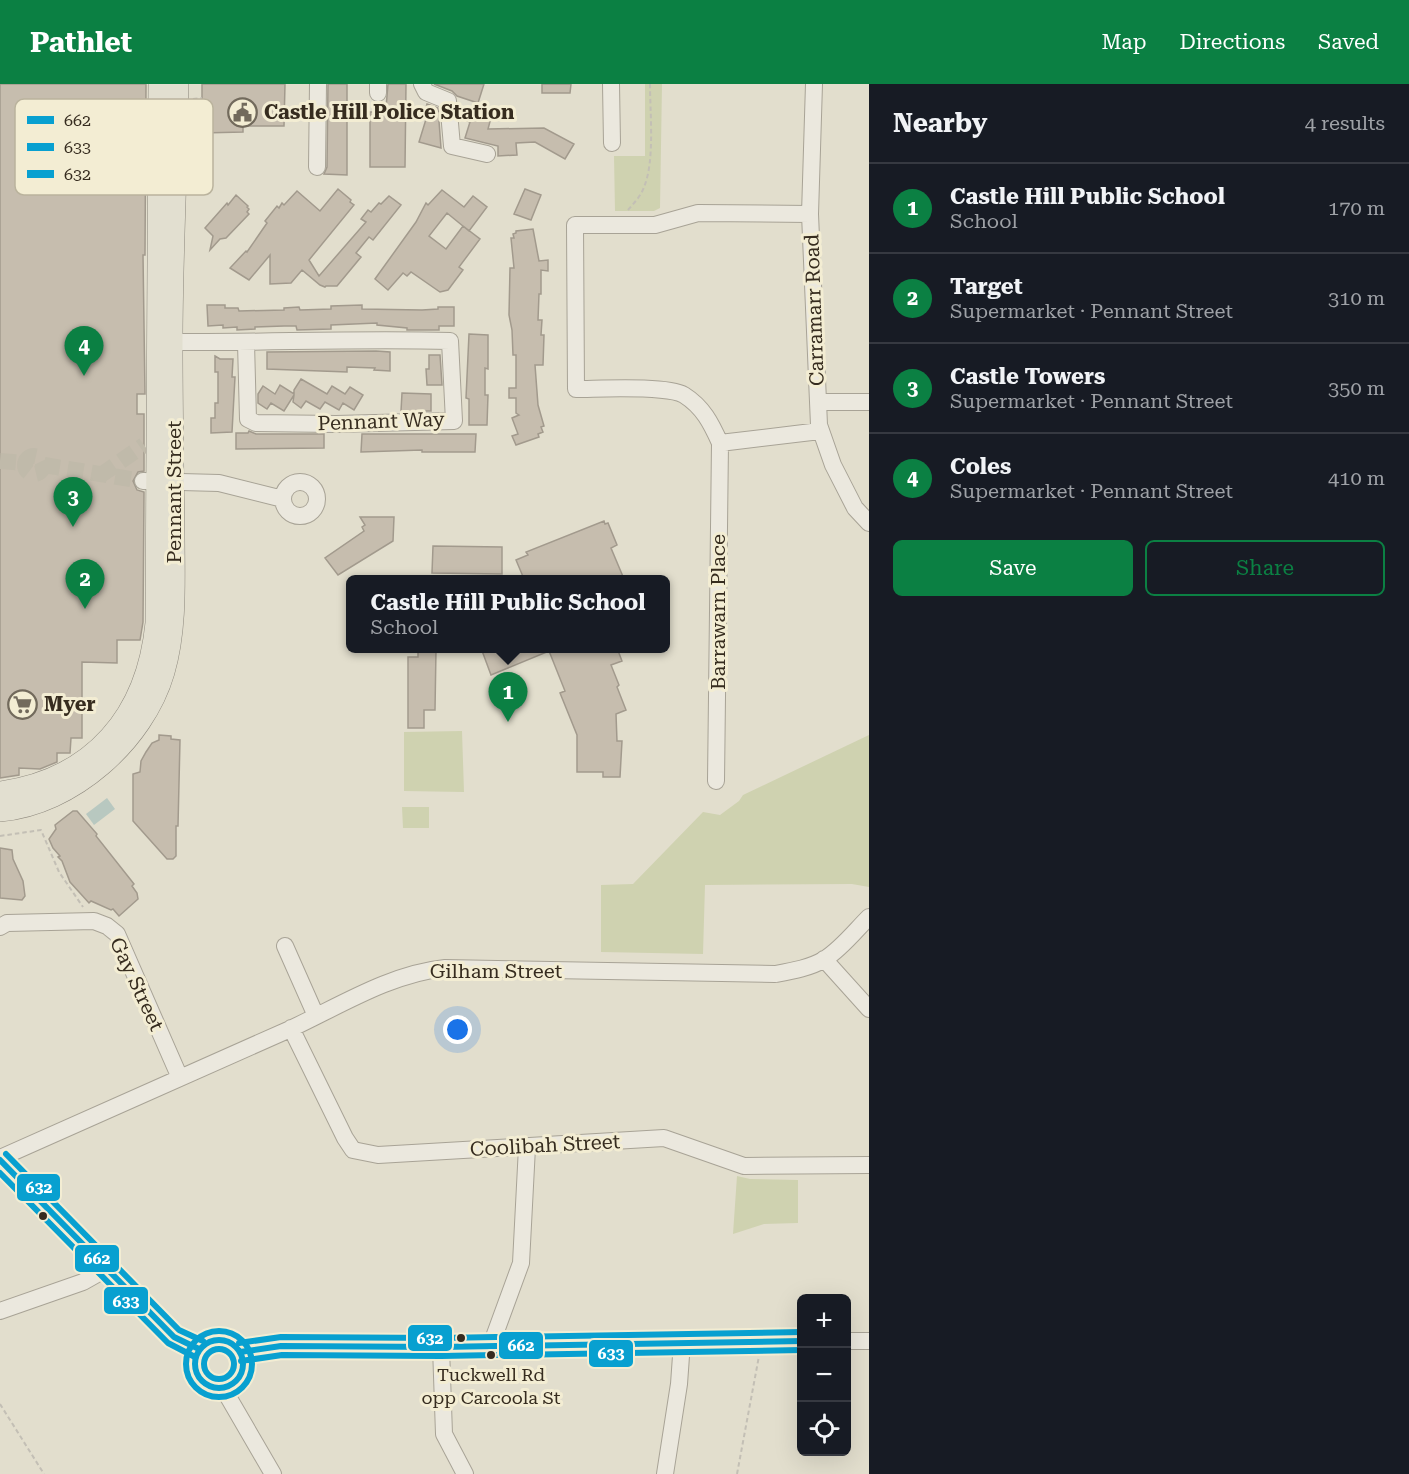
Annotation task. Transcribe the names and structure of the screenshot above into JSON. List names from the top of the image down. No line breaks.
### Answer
{"streets":{"main road":["Pennant Street"],"street":["Carramarr Road","Pennant Way","Barrawarn Place","Gilham Street","Gay Street","Coolibah Street"]},"crossings":[["Pennant Way","Pennant Street"],["Gilham Street","Gay Street"],["Gilham Street","Coolibah Street"]],"places":{"public building":["Castle Hill Police Station"],"supermarket":["Myer"],"other":["Tuckwell Rd opp Carcoola St"]},"lines":["transit line 632","transit line 662","transit line 633"],"legend":["662","633","632"],"page":{"header":"Pathlet","nav":["Map","Directions","Saved"],"heading":["Nearby","4 results"],"list":[{"mark":"1","name":"Castle Hill Public School","note":"School","value":"170 m"},{"mark":"2","name":"Target","note":"Supermarket · Pennant Street","value":"310 m"},{"mark":"3","name":"Castle Towers","note":"Supermarket · Pennant Street","value":"350 m"},{"mark":"4","name":"Coles","note":"Supermarket · Pennant Street","value":"410 m"}],"pins":["4","3","2","1"],"buttons":["Save","Share"],"popup":["Castle Hill Public School","School"],"map_buttons":["+","−"]}}
